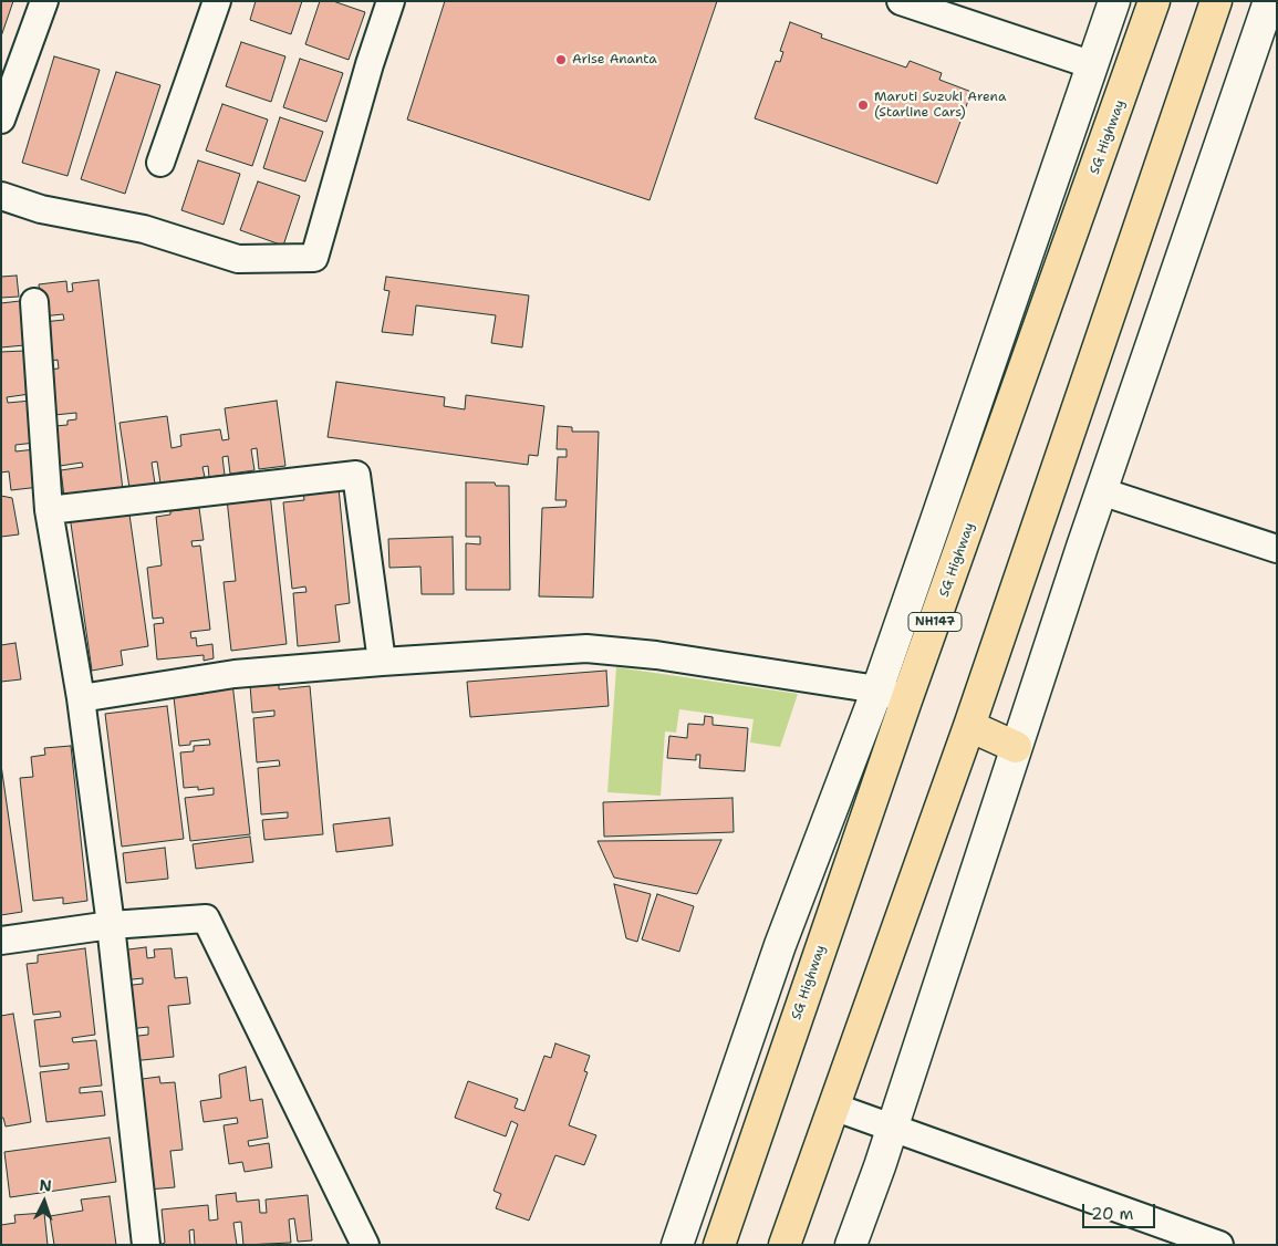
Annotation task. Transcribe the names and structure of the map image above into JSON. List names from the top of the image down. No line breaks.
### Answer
{"streets":{"highway":["SG Highway","NH147"]},"places":["Arise Ananta","Maruti Suzuki Arena (Starline Cars)"],"scale_bar":"20 m","north":"top"}
